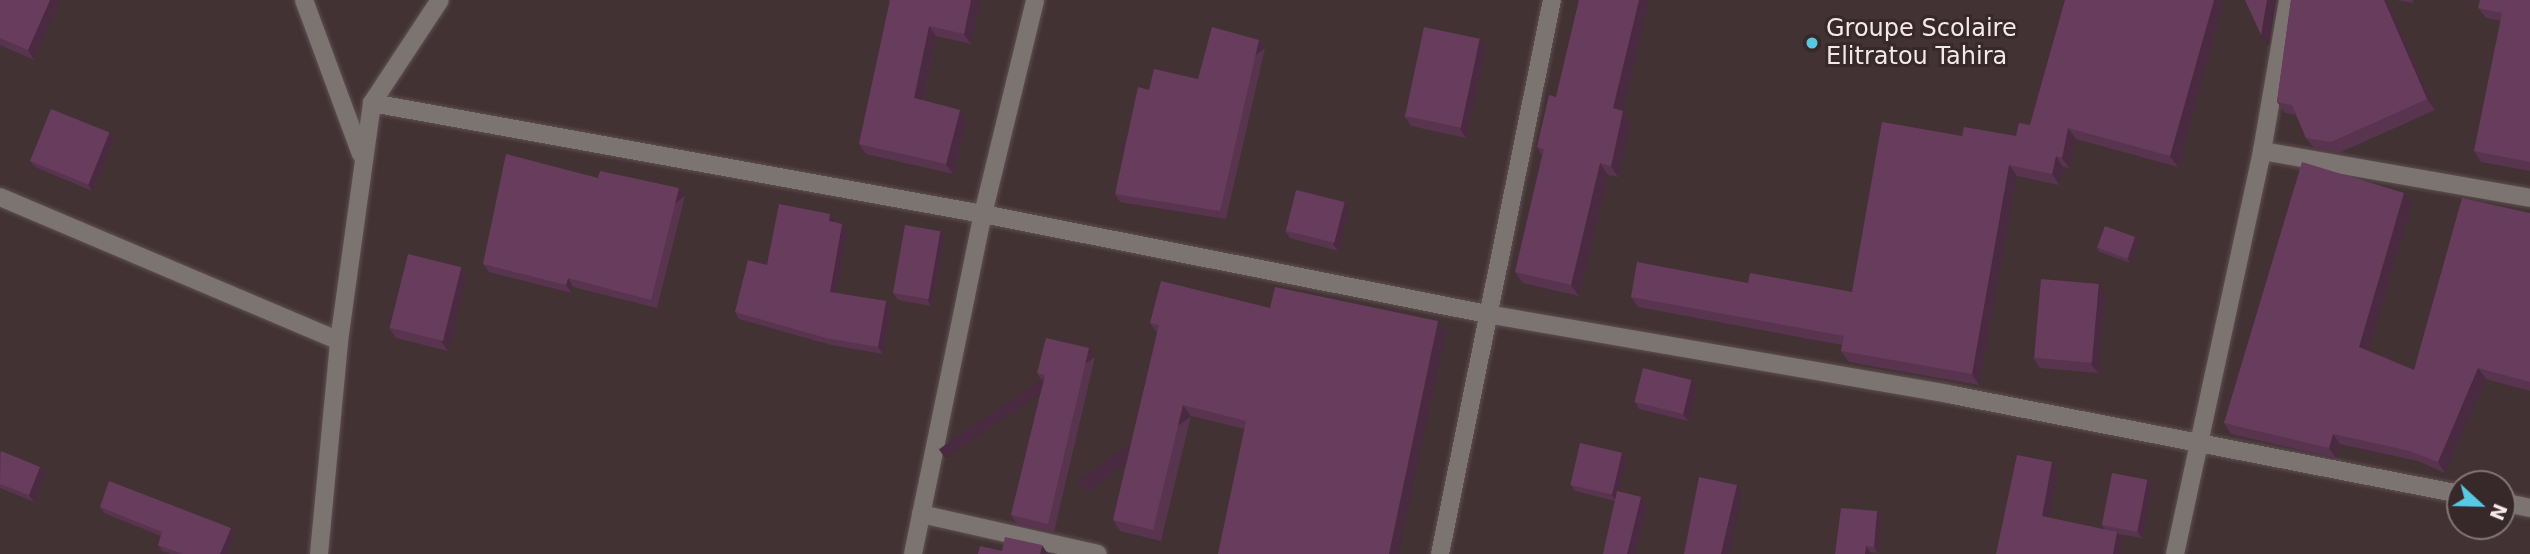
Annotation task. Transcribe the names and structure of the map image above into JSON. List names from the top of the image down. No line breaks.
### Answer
{"places":["Groupe Scolaire Elitratou Tahira"],"north":"right"}
